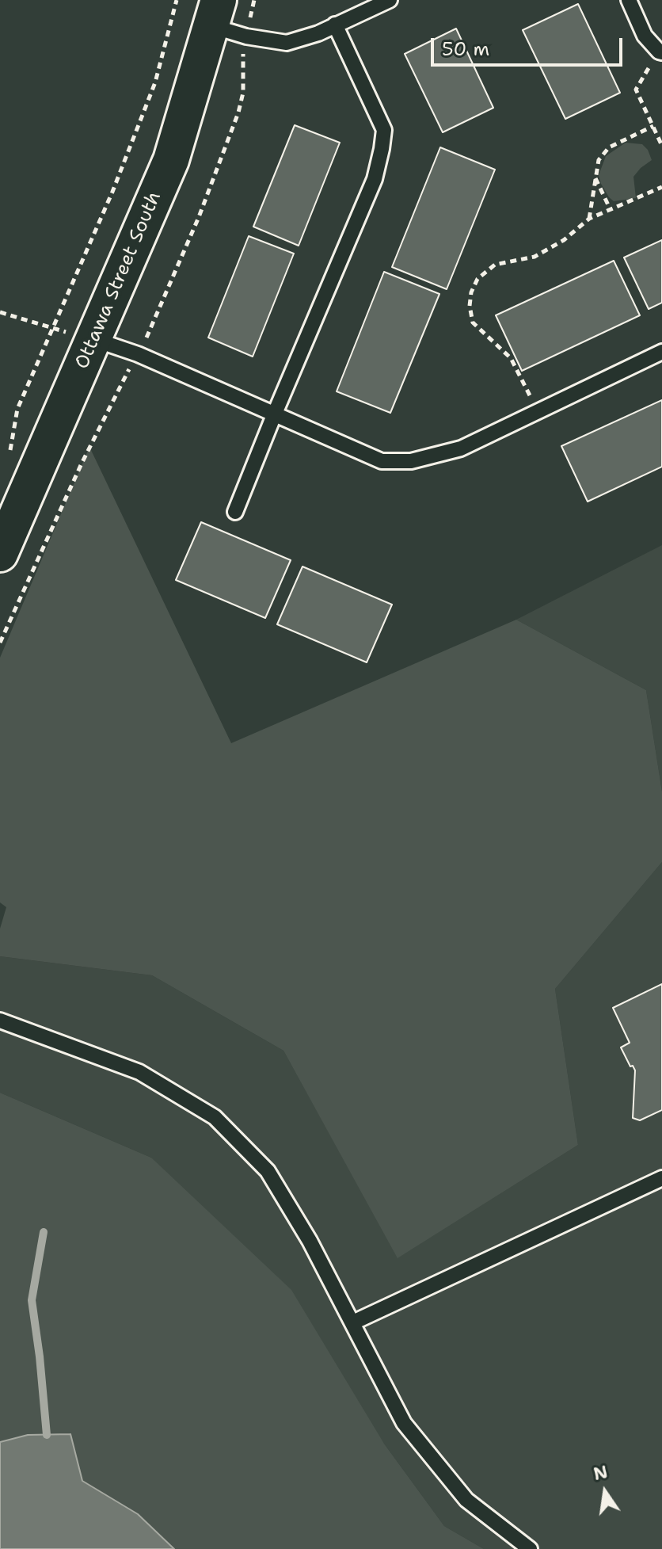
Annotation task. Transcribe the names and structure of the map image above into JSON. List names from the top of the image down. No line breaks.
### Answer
{"streets":{"main road":["Ottawa Street South"]},"scale_bar":"50 m","north":"top"}
